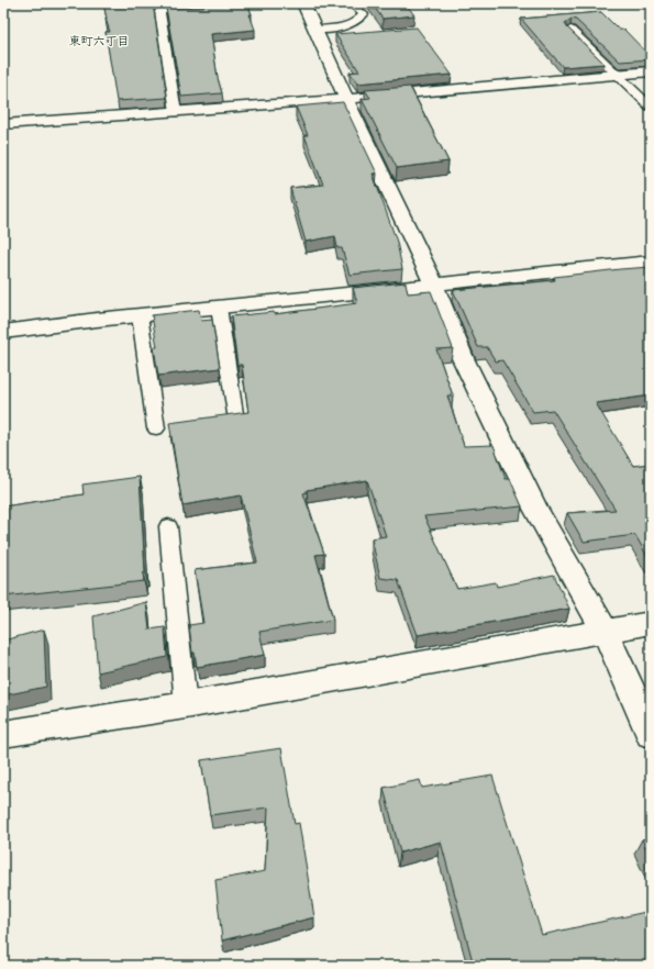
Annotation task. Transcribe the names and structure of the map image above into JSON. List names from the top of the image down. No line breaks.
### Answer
{"districts":["東町六丁目"]}
